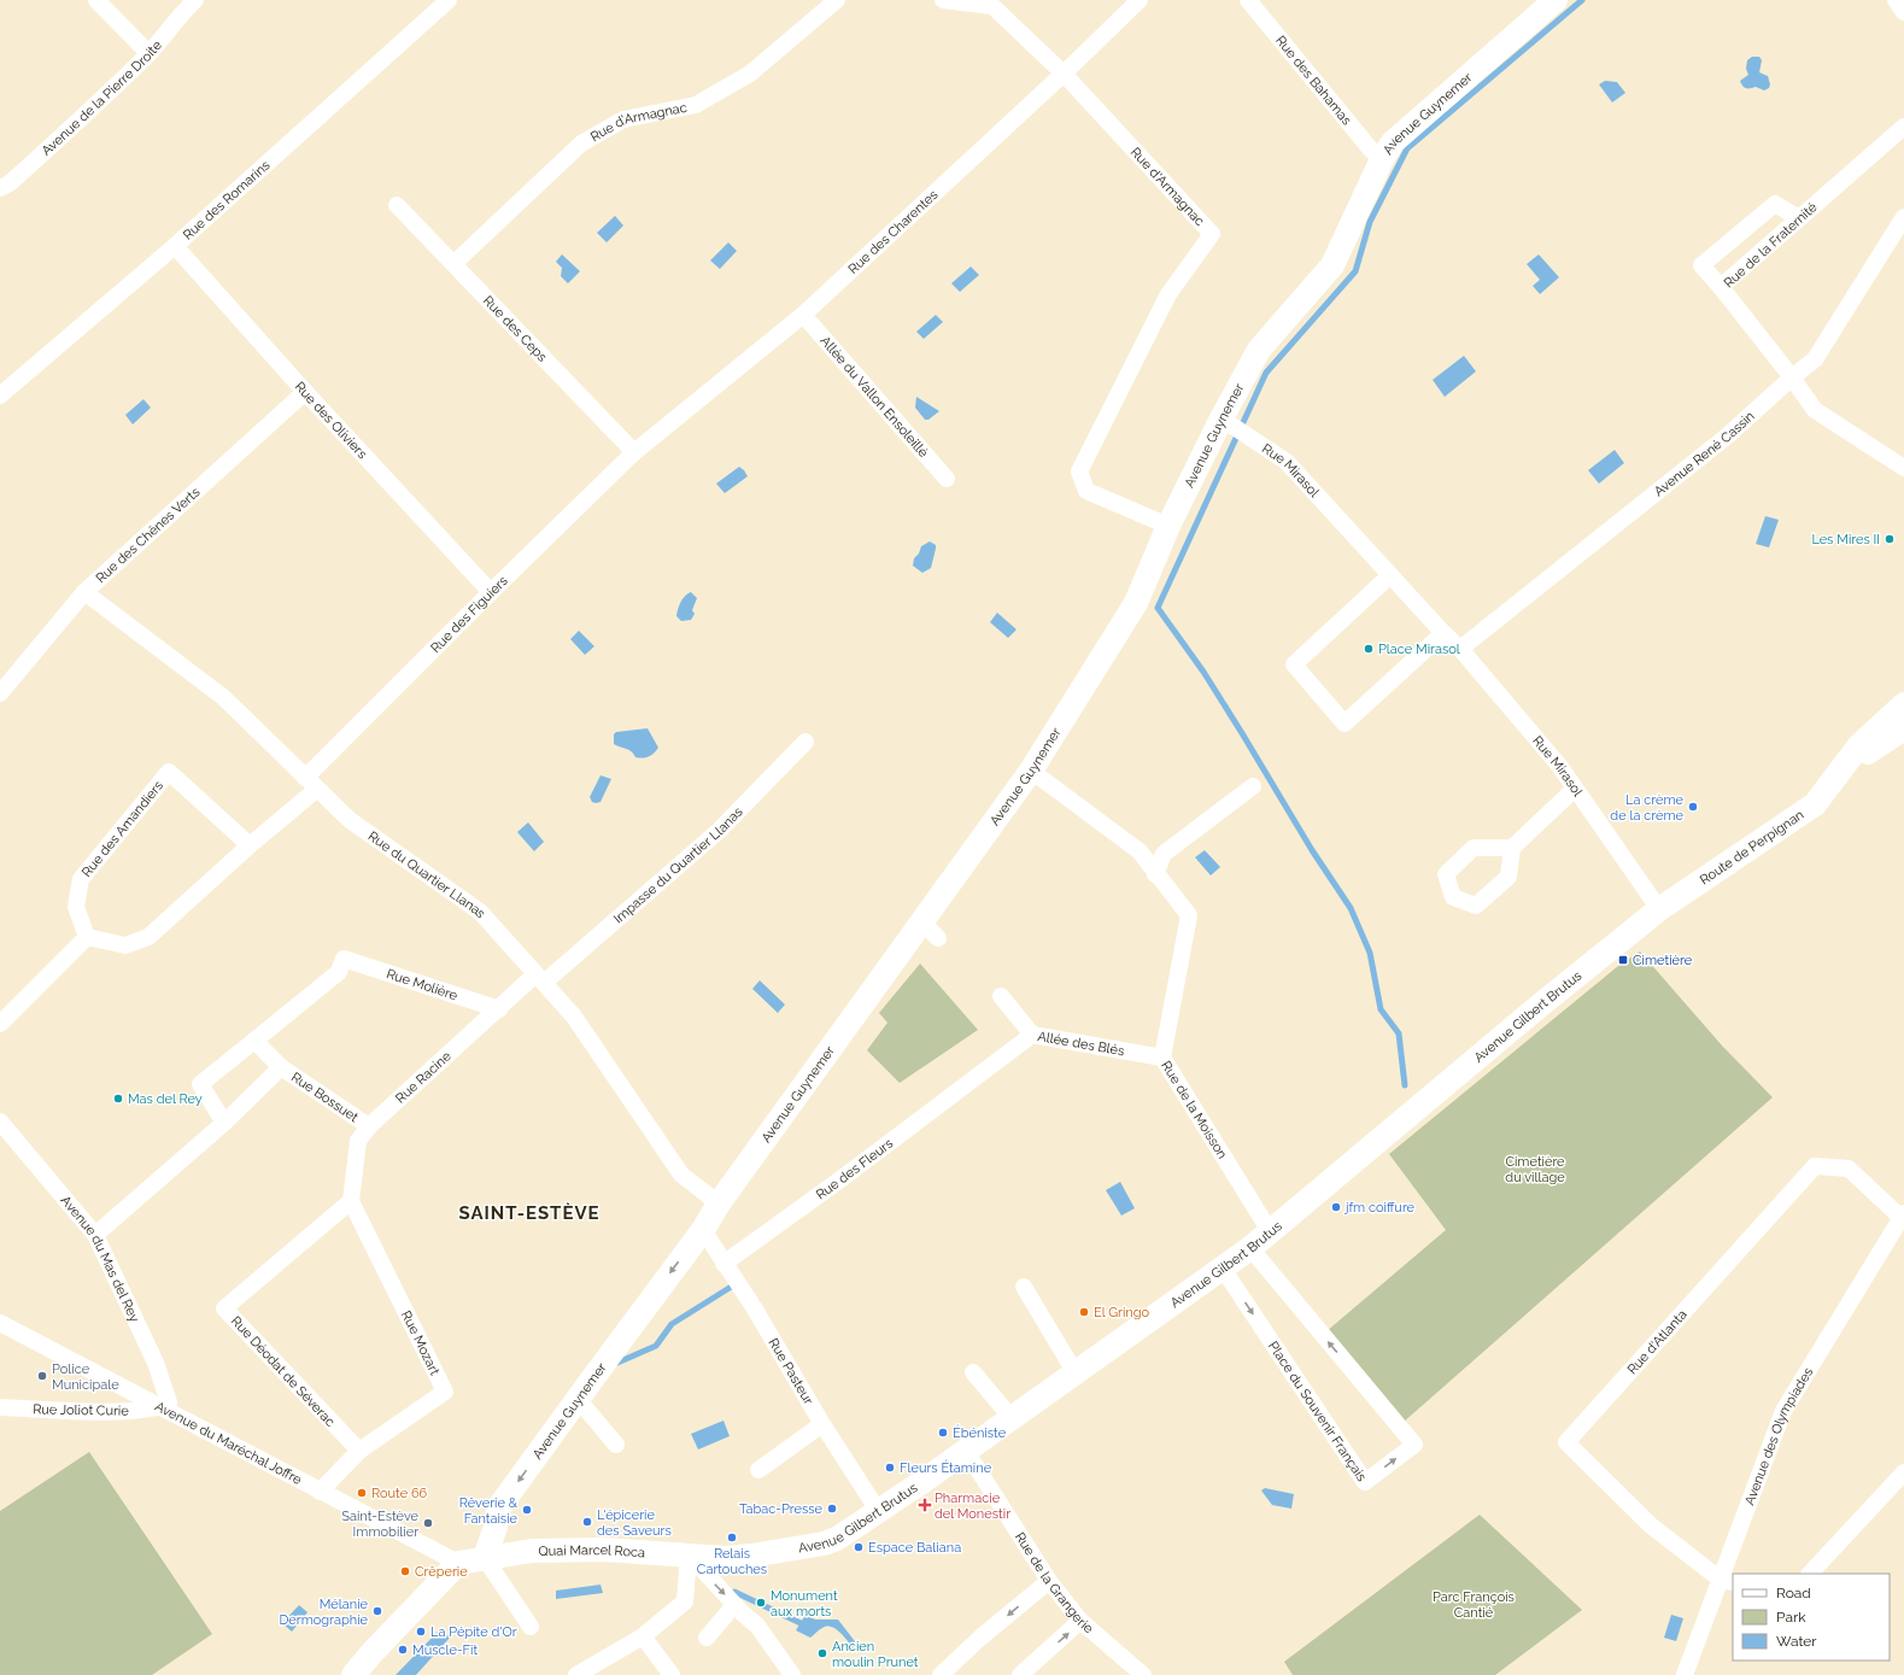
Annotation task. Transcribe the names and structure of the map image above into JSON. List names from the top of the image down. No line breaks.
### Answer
{"streets":{"main road":["Avenue Guynemer","Route de Perpignan","Avenue Gilbert Brutus","Quai Marcel Roca"],"street":["Rue des Bahamas","Avenue de la Pierre Droite","Rue d'Armagnac","Rue des Romarins","Rue des Charentes","Rue de la Fraternité","Rue des Ceps","Allée du Vallon Ensoleillé","Rue des Oliviers","Avenue René Cassin","Rue Mirasol","Rue des Chênes Verts","Rue des Figuiers","Rue des Amandiers","Impasse du Quartier Llanas","Rue du Quartier Llanas","Rue Molière","Allée des Blés","Rue Racine","Rue Bossuet","Rue de la Moisson","Rue des Fleurs","Avenue du Mas del Rey","Rue d'Atlanta","Rue Mozart","Rue Déodat de Séverac","Rue Pasteur","Place du Souvenir Français","Rue Joliot Curie","Avenue des Olympiades","Avenue du Maréchal Joffre","Rue de la Grangerie"]},"crossings":[["Rue des Bahamas","Avenue Guynemer"],["Avenue Guynemer","Rue d'Armagnac"],["Avenue Guynemer","Rue Mirasol"],["Avenue Guynemer","Rue du Quartier Llanas"],["Avenue Guynemer","Rue de la Moisson"],["Avenue Guynemer","Rue Pasteur"],["Avenue Guynemer","Quai Marcel Roca"],["Rue d'Armagnac","Rue des Charentes"],["Rue d'Armagnac","Rue des Ceps"],["Rue des Romarins","Rue des Oliviers"],["Rue des Charentes","Rue des Ceps"],["Rue des Charentes","Allée du Vallon Ensoleillé"],["Rue des Charentes","Rue des Figuiers"],["Rue de la Fraternité","Avenue René Cassin"],["Rue des Ceps","Rue des Figuiers"],["Rue des Oliviers","Rue des Chênes Verts"],["Rue des Oliviers","Rue des Figuiers"],["Avenue René Cassin","Rue Mirasol"],["Rue Mirasol","Route de Perpignan"],["Rue Mirasol","Avenue Gilbert Brutus"],["Rue des Chênes Verts","Rue du Quartier Llanas"],["Rue des Figuiers","Rue du Quartier Llanas"],["Route de Perpignan","Avenue Gilbert Brutus"],["Impasse du Quartier Llanas","Rue du Quartier Llanas"],["Impasse du Quartier Llanas","Rue Racine"],["Rue du Quartier Llanas","Rue Racine"],["Rue Molière","Rue Racine"],["Rue Molière","Rue Bossuet"],["Avenue Gilbert Brutus","Rue de la Moisson"],["Avenue Gilbert Brutus","Rue Pasteur"],["Avenue Gilbert Brutus","Place du Souvenir Français"],["Avenue Gilbert Brutus","Quai Marcel Roca"],["Avenue Gilbert Brutus","Rue de la Grangerie"],["Allée des Blés","Rue de la Moisson"],["Allée des Blés","Rue des Fleurs"],["Rue Racine","Rue Bossuet"],["Rue Racine","Rue Mozart"],["Rue Racine","Rue Déodat de Séverac"],["Rue des Fleurs","Rue Pasteur"],["Avenue du Mas del Rey","Rue Joliot Curie"],["Avenue du Mas del Rey","Avenue du Maréchal Joffre"],["Rue d'Atlanta","Avenue des Olympiades"],["Rue Mozart","Rue Déodat de Séverac"],["Rue Joliot Curie","Avenue du Maréchal Joffre"],["Avenue du Maréchal Joffre","Quai Marcel Roca"]],"districts":["SAINT-ESTÈVE"],"parks":["Cimetière du village","Parc François Cantié"],"places":{"other":["Les Mires II","Place Mirasol","La crème de la crème","Mas del Rey","jfm coiffure","El Gringo","Police Municipale","Ébéniste","Fleurs Étamine","Route 66","Tabac-Presse","Rêverie & Fantaisie","L'épicerie des Saveurs","Saint-Estève Immobilier","Relais Cartouches","Espace Baliana","Crêperie","Monument aux morts","Mélanie Dermographie","La Pépite d'Or","Muscle-Fit","Ancien moulin Prunet"],"transit":["Cimetière"],"health":["Pharmacie del Monestir"]},"legend":["Road","Park","Water"]}
